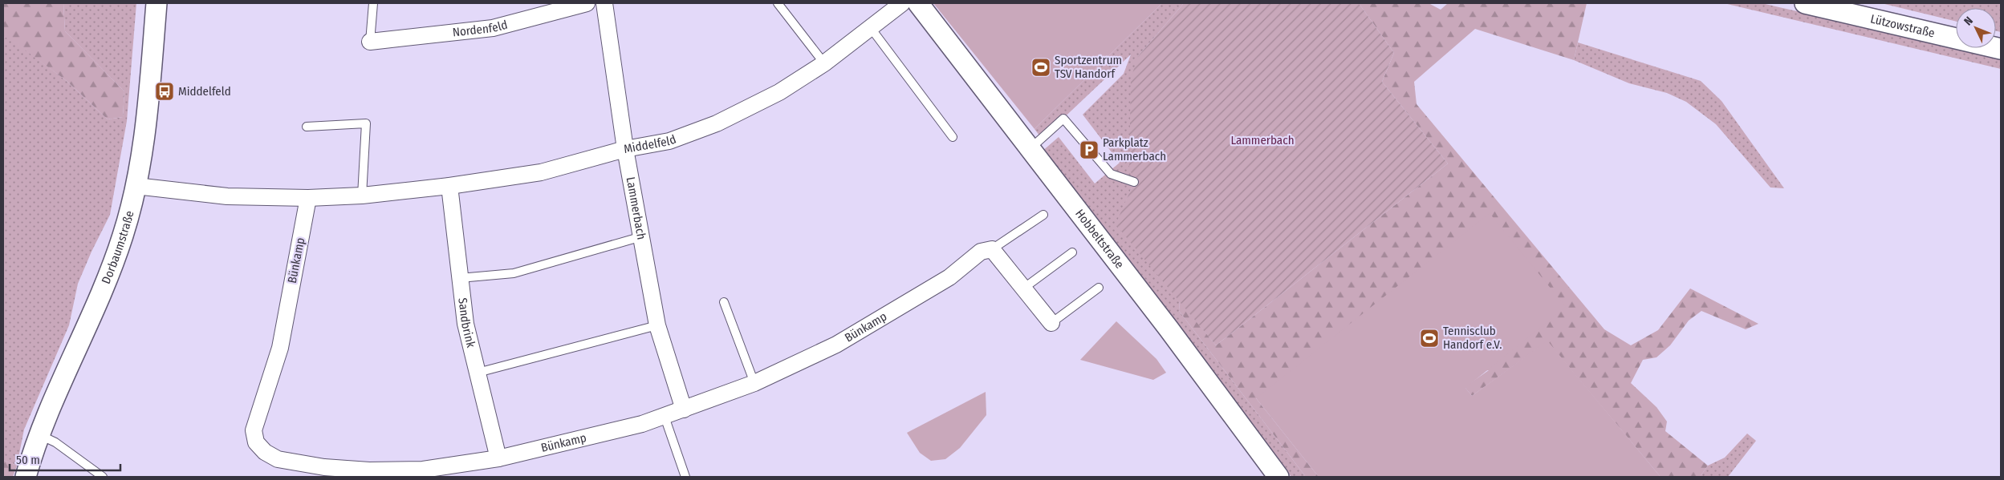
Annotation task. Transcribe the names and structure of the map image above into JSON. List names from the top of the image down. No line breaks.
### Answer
{"streets":{"street":["Lützowstraße","Nordenfeld","Middelfeld","Lammerbach","Hobbeltstraße","Dorbaumstraße","Bünkamp","Sandbrink"]},"crossings":[["Middelfeld","Lammerbach"],["Middelfeld","Dorbaumstraße"],["Middelfeld","Bünkamp"],["Middelfeld","Sandbrink"],["Lammerbach","Bünkamp"],["Bünkamp","Sandbrink"]],"parks":["Lammerbach"],"places":{"sports":["Sportzentrum TSV Handorf","Tennisclub Handorf e.V."],"bus stop":["Middelfeld"],"parking":["Parkplatz Lammerbach"]},"scale_bar":"50 m","north":"top left"}
